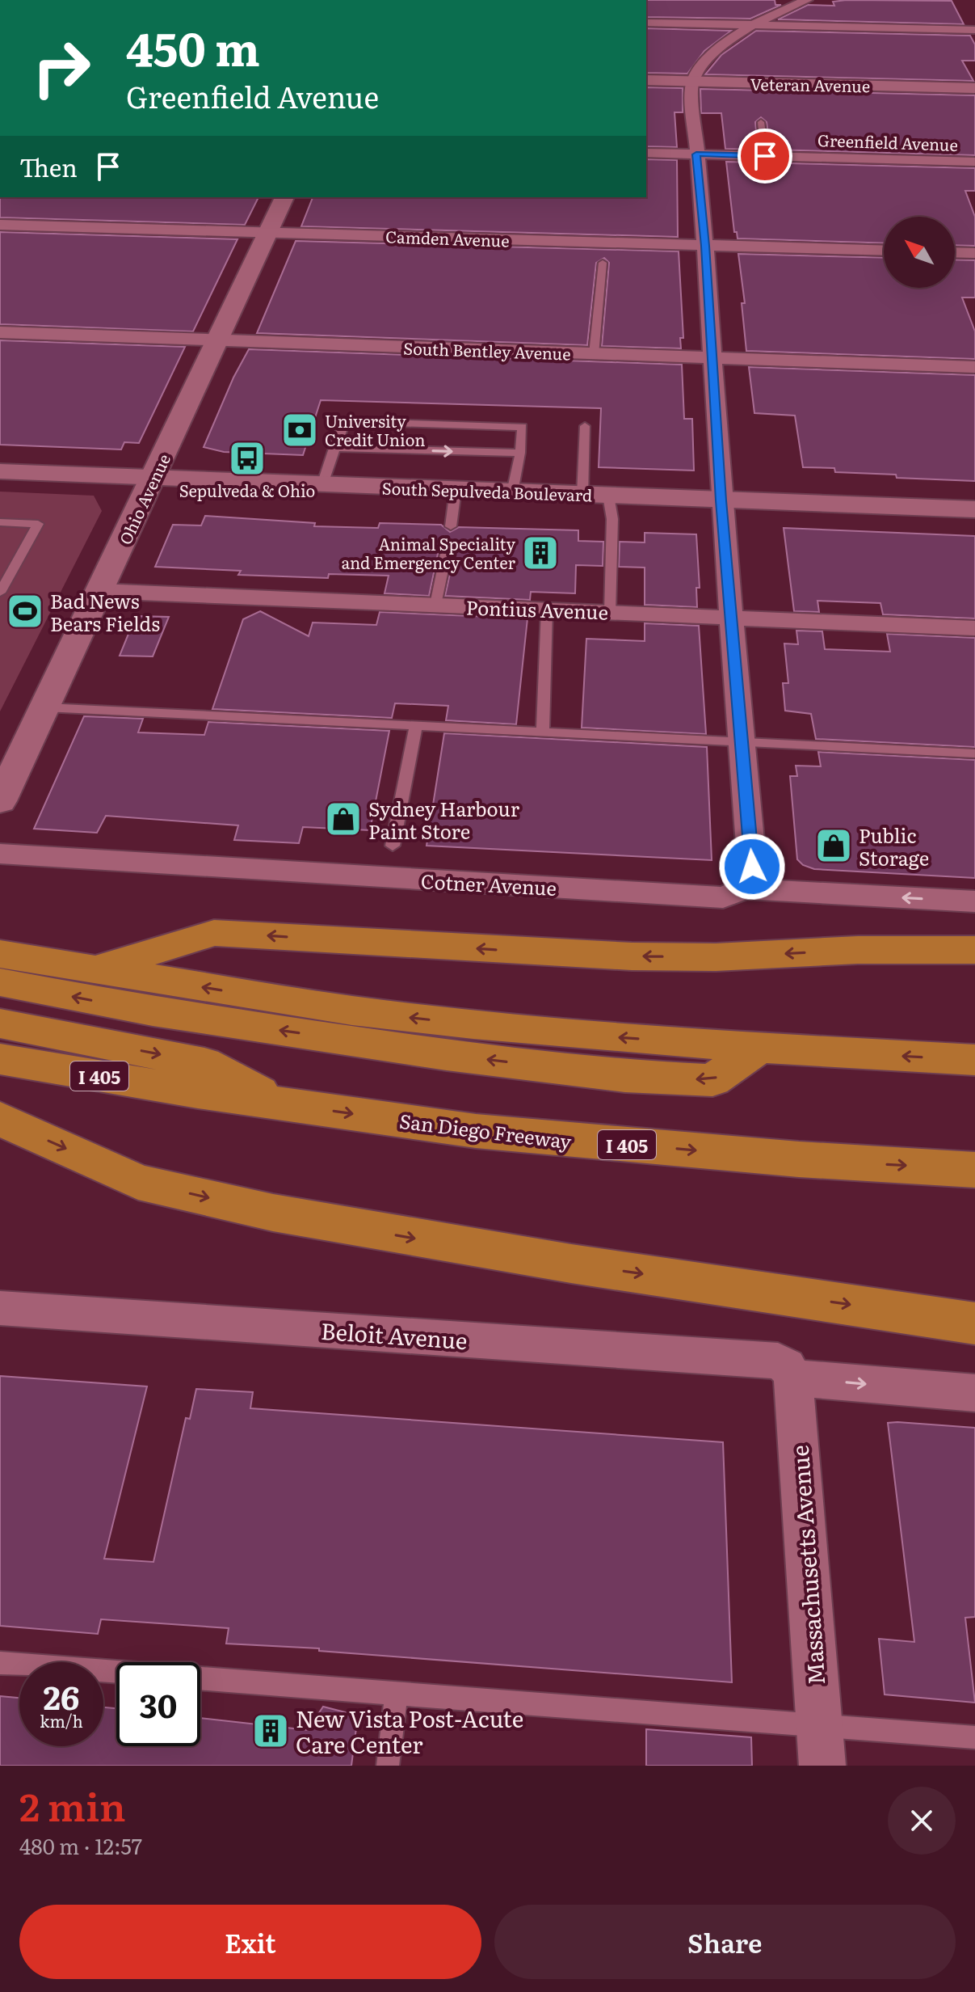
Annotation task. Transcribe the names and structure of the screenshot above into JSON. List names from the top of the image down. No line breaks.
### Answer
{"streets":{"highway":["I 405","San Diego Freeway"],"street":["Veteran Avenue","Greenfield Avenue","Camden Avenue","South Bentley Avenue","South Sepulveda Boulevard","Ohio Avenue","Pontius Avenue","Cotner Avenue","Beloit Avenue","Massachusetts Avenue"]},"crossings":[["Camden Avenue","Ohio Avenue"],["South Bentley Avenue","Ohio Avenue"],["South Sepulveda Boulevard","Ohio Avenue"],["Ohio Avenue","Pontius Avenue"],["Beloit Avenue","Massachusetts Avenue"]],"places":{"bank":["University Credit Union"],"bus stop":["Sepulveda & Ohio"],"building":["Animal Speciality and Emergency Center","New Vista Post-Acute Care Center"],"sports":["Bad News Bears Fields"],"shop":["Sydney Harbour Paint Store","Public Storage"]},"north":"top left","page":{"turn":["450 m","Greenfield Avenue"],"then":"Then","speed":"26 km/h","limit":"30","heading":["2 min","480 m · 12:57"],"buttons":["Exit","Share"]}}
